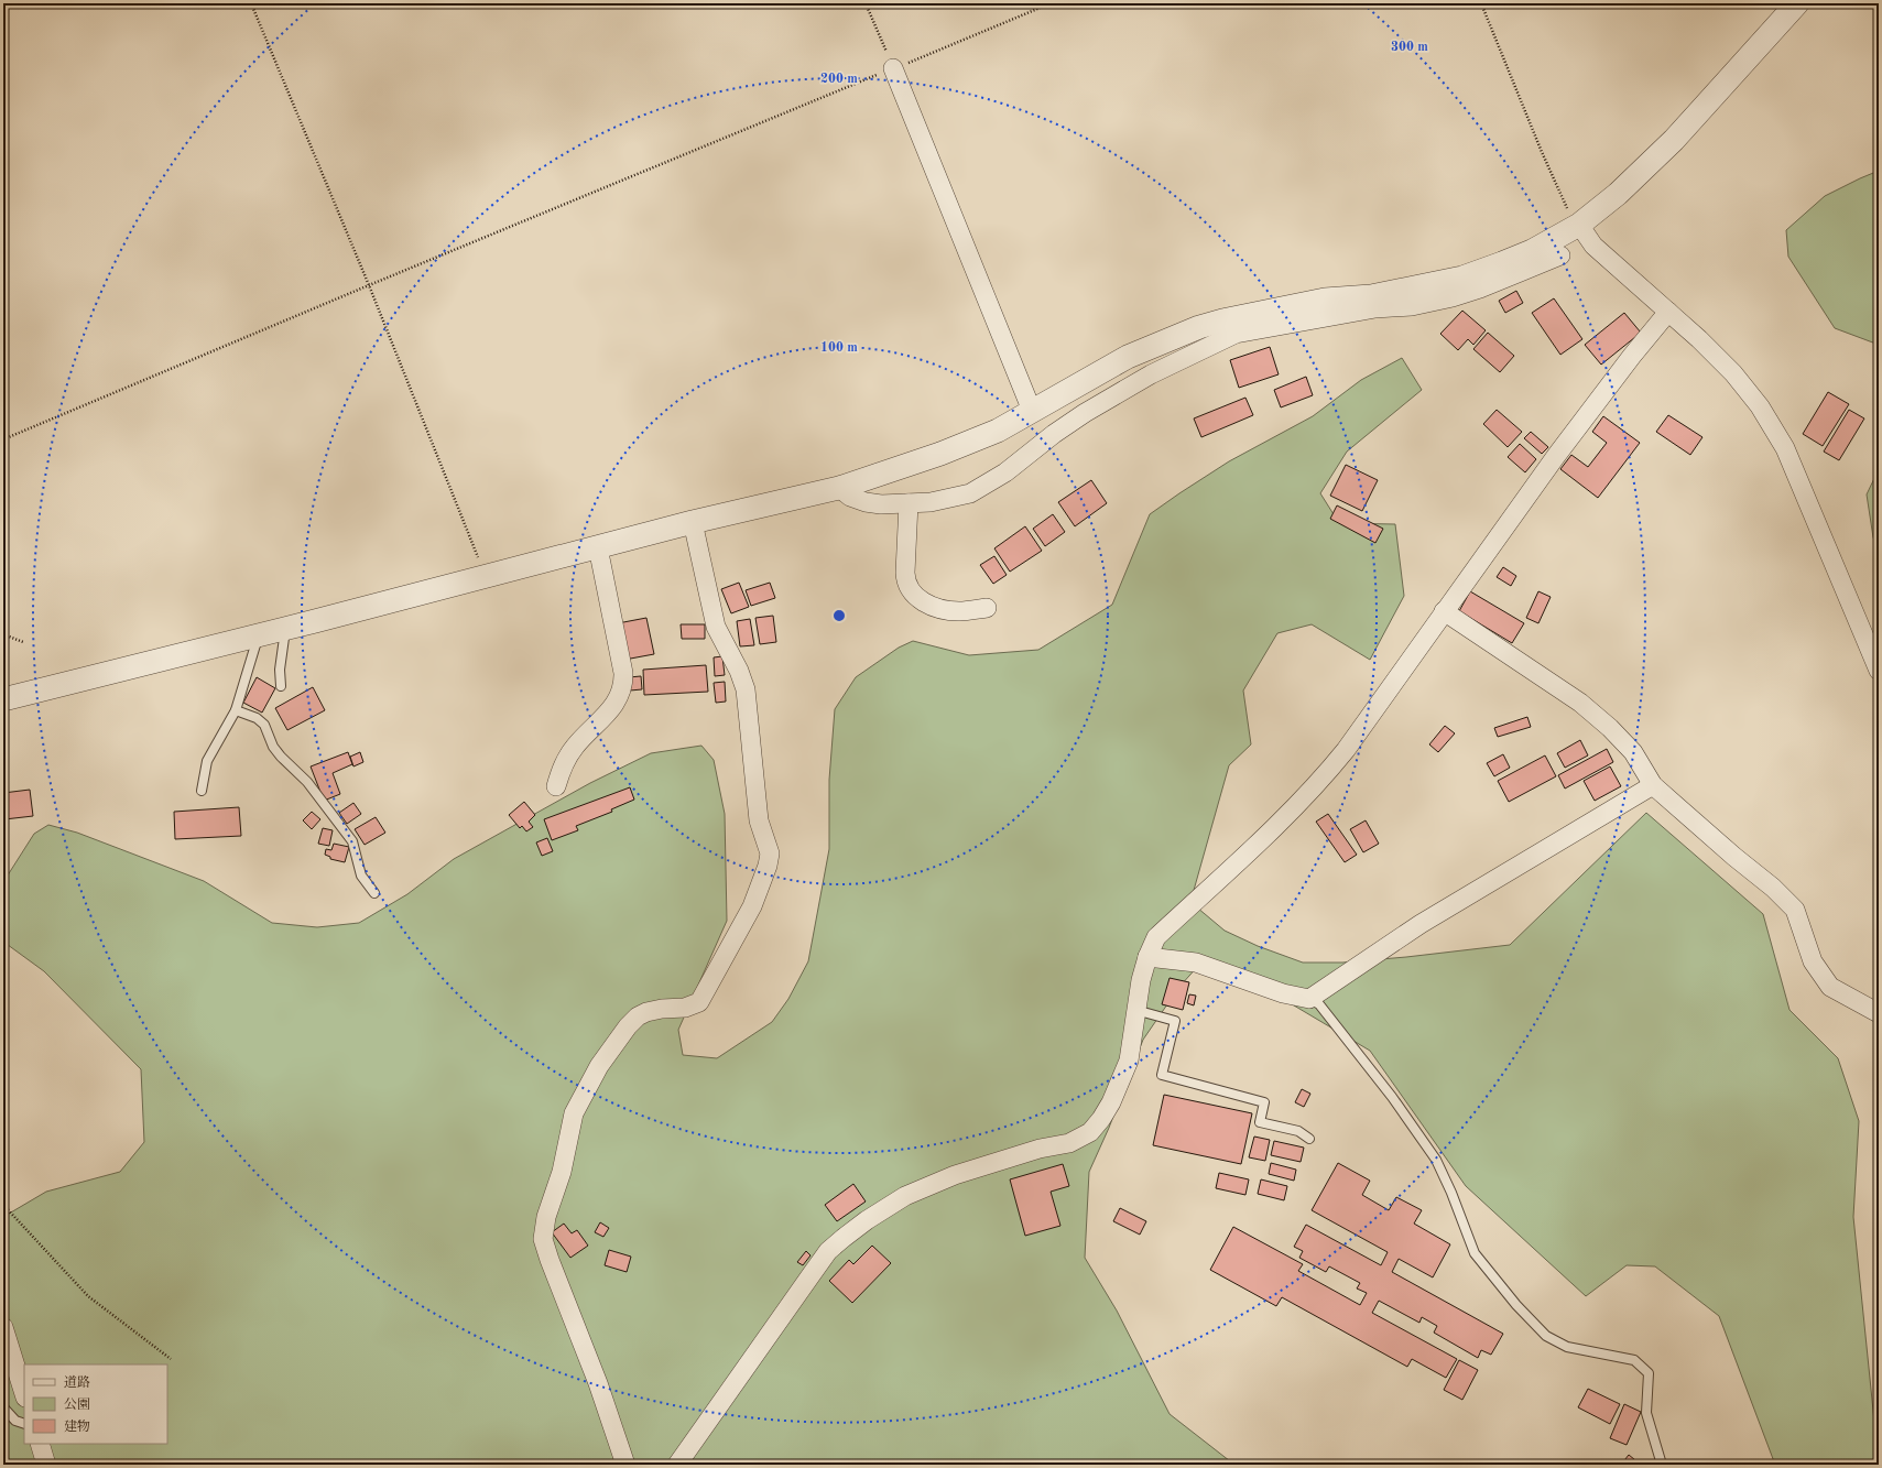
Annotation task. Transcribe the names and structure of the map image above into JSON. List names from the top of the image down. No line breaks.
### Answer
{"legend":["道路","公園","建物"],"rings":["300 m","200 m","100 m"]}
